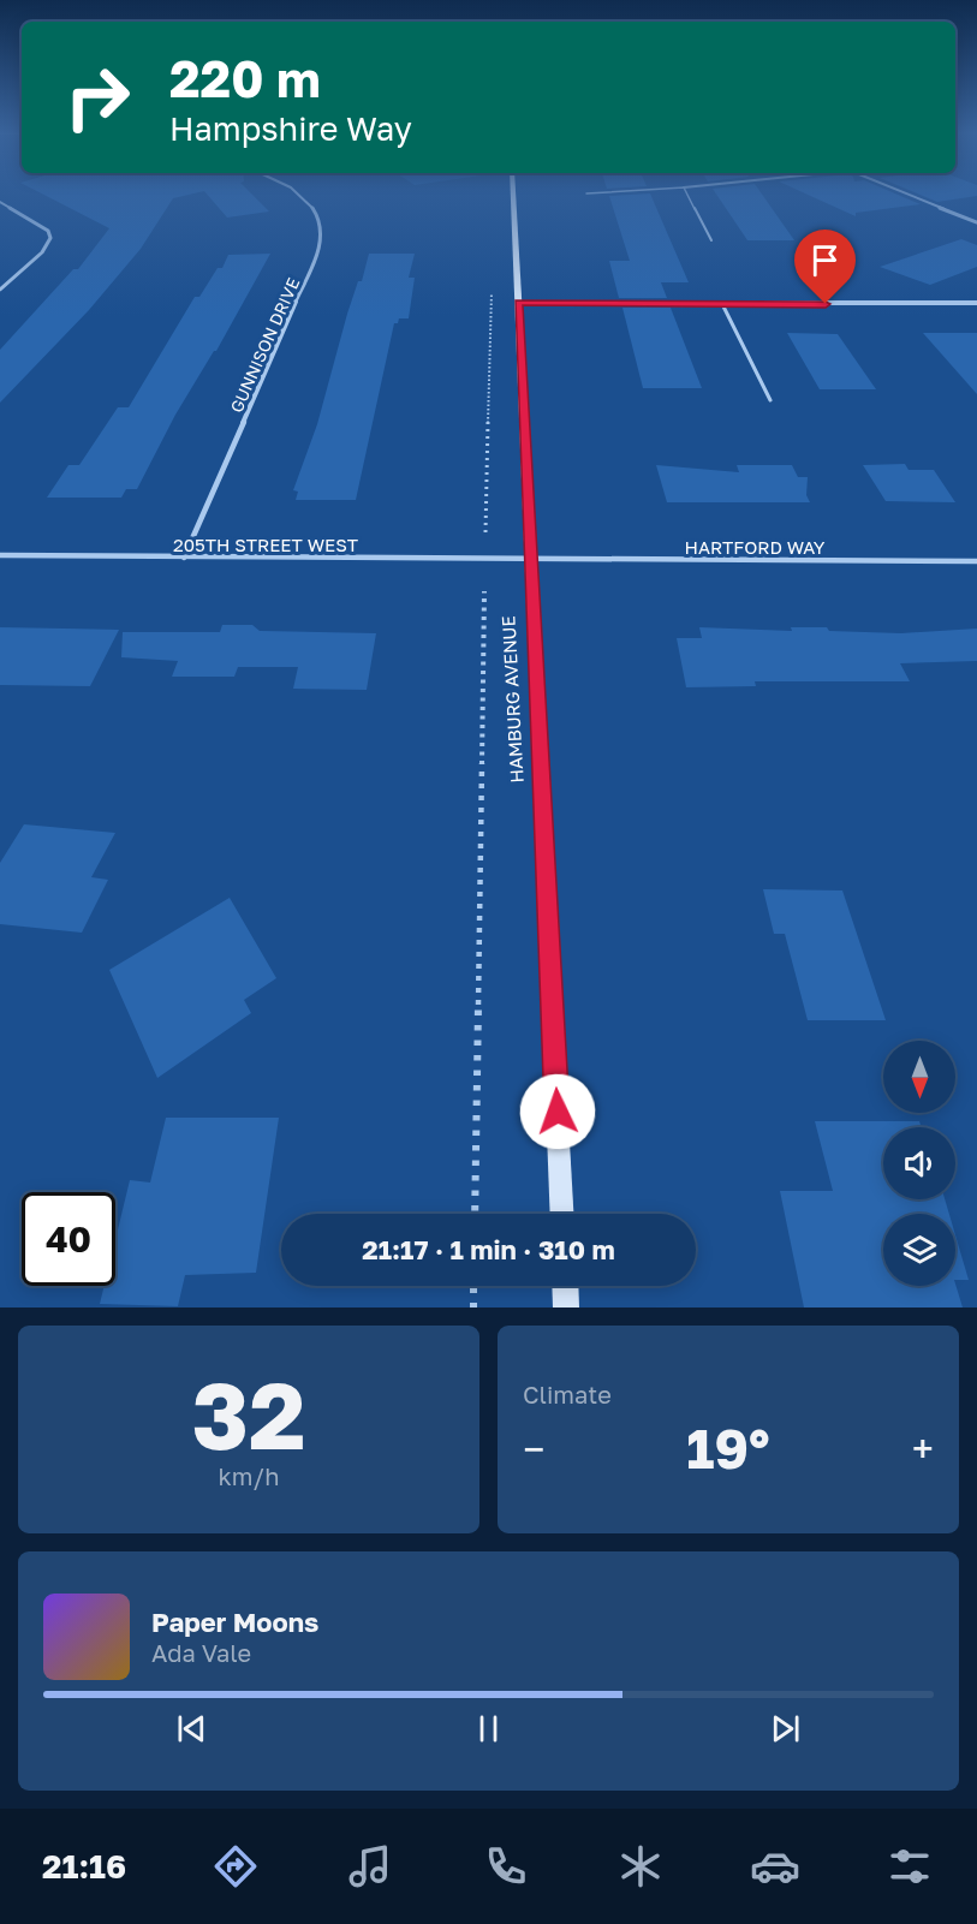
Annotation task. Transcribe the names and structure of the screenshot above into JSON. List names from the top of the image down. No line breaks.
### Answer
{"streets":{"street":["GUNNISON DRIVE","205TH STREET WEST","HARTFORD WAY","HAMBURG AVENUE"]},"crossings":[["GUNNISON DRIVE","205TH STREET WEST"],["205TH STREET WEST","HARTFORD WAY"],["205TH STREET WEST","HAMBURG AVENUE"],["HARTFORD WAY","HAMBURG AVENUE"]],"north":"bottom","page":{"turn":["220 m","Hampshire Way"],"limit":"40","trip":"21:17 · 1 min · 310 m","tile":[["32","km/h"],"Climate"],"heat":["−","19°","+"],"song":["Paper Moons","Ada Vale"],"tabs":"21:16"}}
